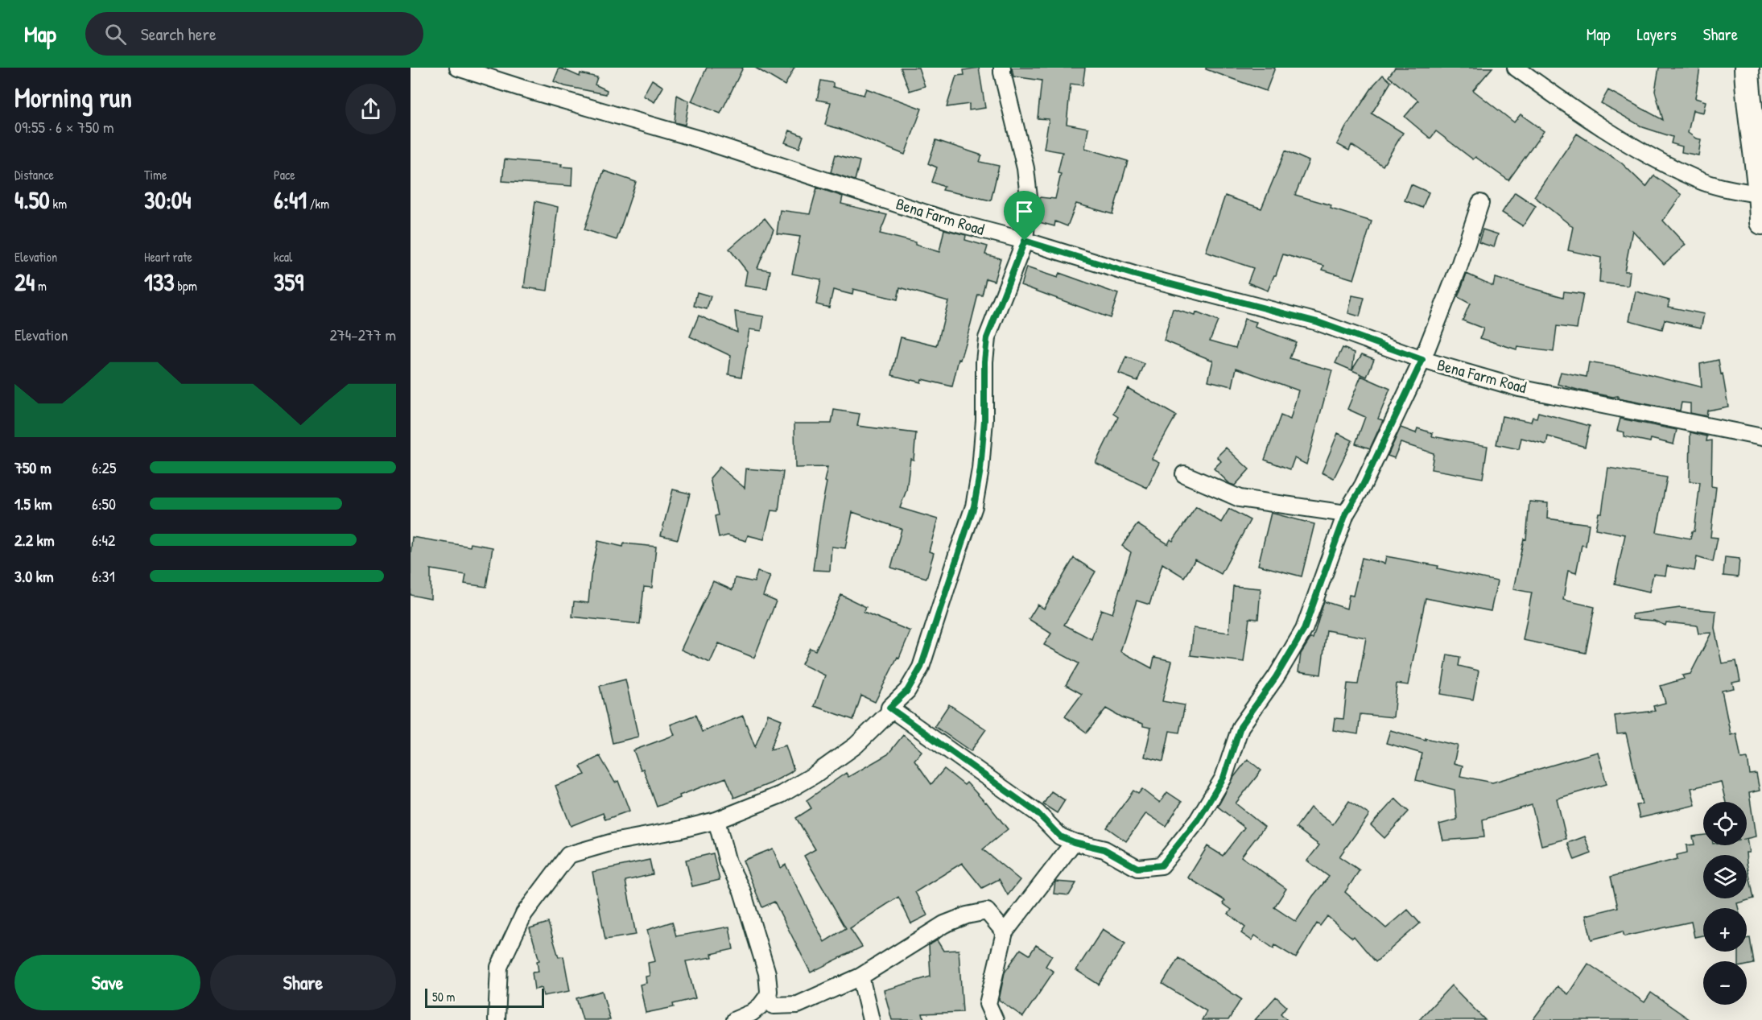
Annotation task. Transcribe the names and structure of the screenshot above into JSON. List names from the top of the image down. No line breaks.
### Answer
{"streets":{"street":["Bena Farm Road"]},"scale_bar":"50 m","page":{"header":"Map","search":"Search here","nav":["Map","Layers","Share"],"heading":["Morning run","09:55 · 6 × 750 m"],"stats":[["Distance","4.50 km"],["Time","30:04"],["Pace","6:41 /km"],["Elevation","24 m"],["Heart rate","133 bpm"],["kcal","359"]],"chart":["Elevation","274–277 m"],"list":[{"name":"750 m","note":"6:25"},{"name":"1.5 km","note":"6:50"},{"name":"2.2 km","note":"6:42"},{"name":"3.0 km","note":"6:31"}],"map_buttons":["+","−"],"buttons":["Save","Share"],"scale":"50 m"}}
